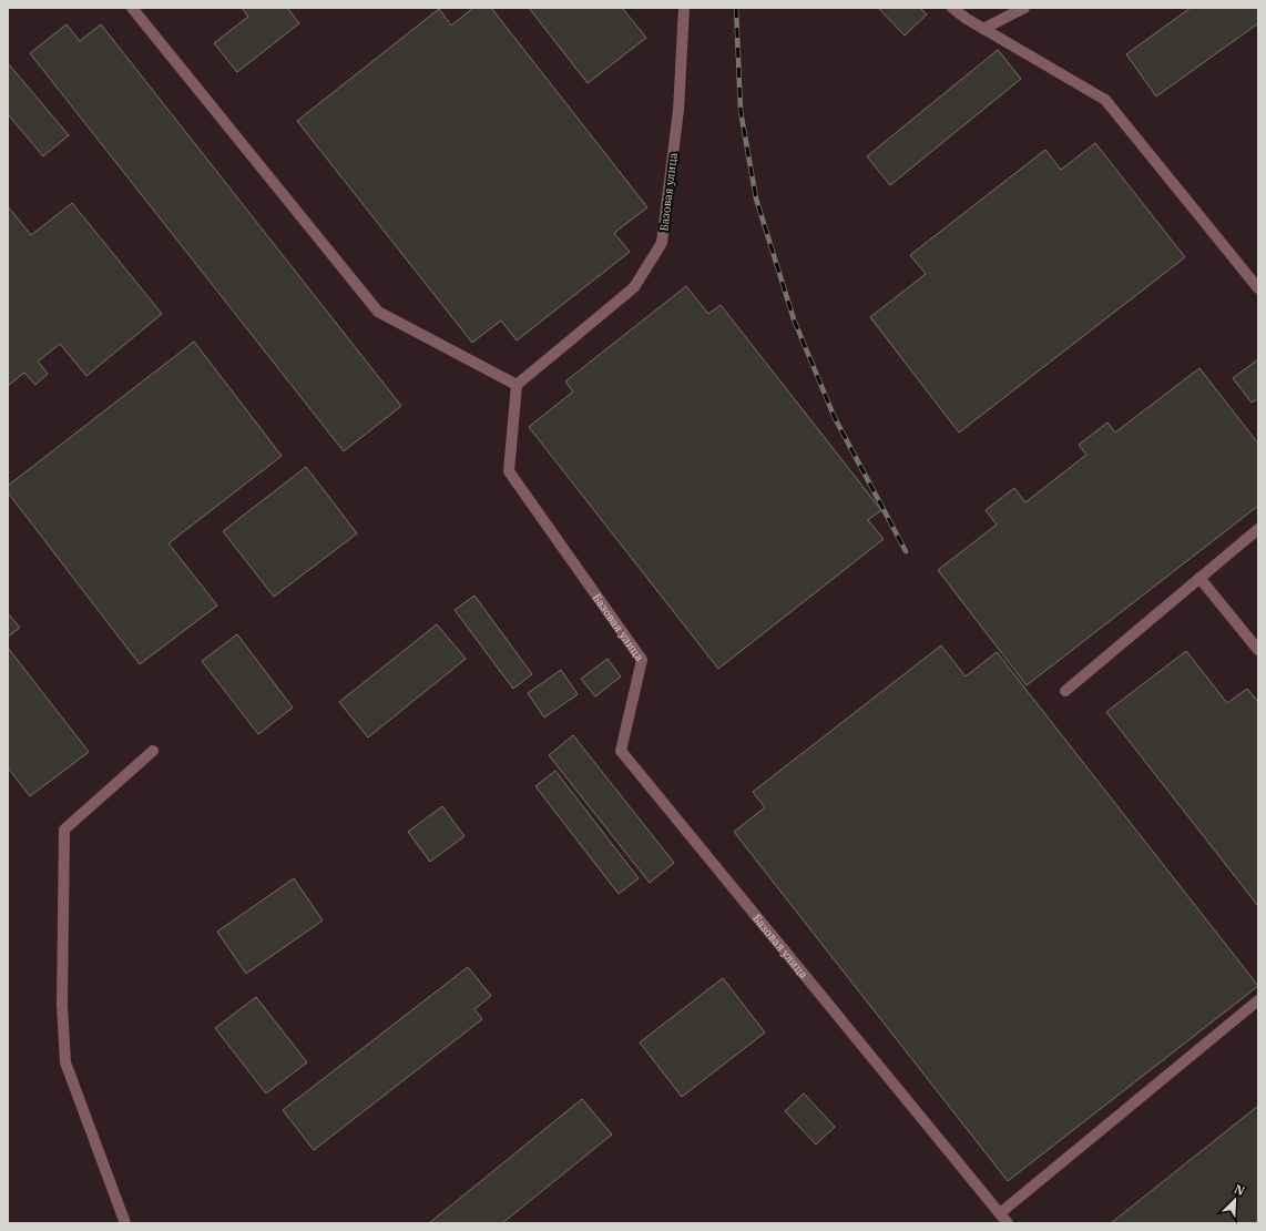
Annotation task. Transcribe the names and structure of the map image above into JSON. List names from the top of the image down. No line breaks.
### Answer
{"streets":{"street":["Базовая улица"]},"north":"top right"}
